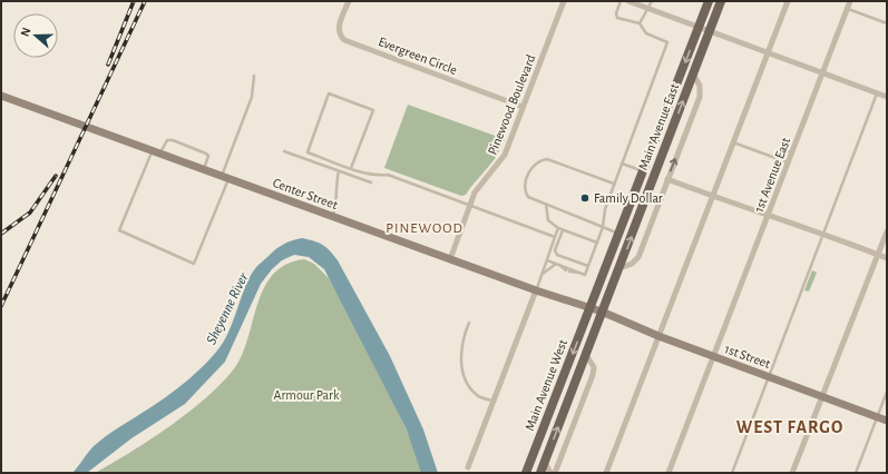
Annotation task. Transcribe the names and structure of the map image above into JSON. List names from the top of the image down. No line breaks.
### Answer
{"streets":{"main road":["Main Avenue East","Center Street","1st Street","Main Avenue West"],"street":["Evergreen Circle","Pinewood Boulevard","1st Avenue East"]},"crossings":[["Evergreen Circle","Pinewood Boulevard"],["Pinewood Boulevard","Center Street"],["Main Avenue East","Center Street"],["Main Avenue East","1st Street"],["Main Avenue East","Main Avenue West"],["1st Avenue East","1st Street"],["Center Street","1st Street"],["Center Street","Main Avenue West"],["1st Street","Main Avenue West"]],"districts":["PINEWOOD","WEST FARGO"],"water":["Sheyenne River"],"parks":["Armour Park"],"places":["Family Dollar"],"north":"left"}
